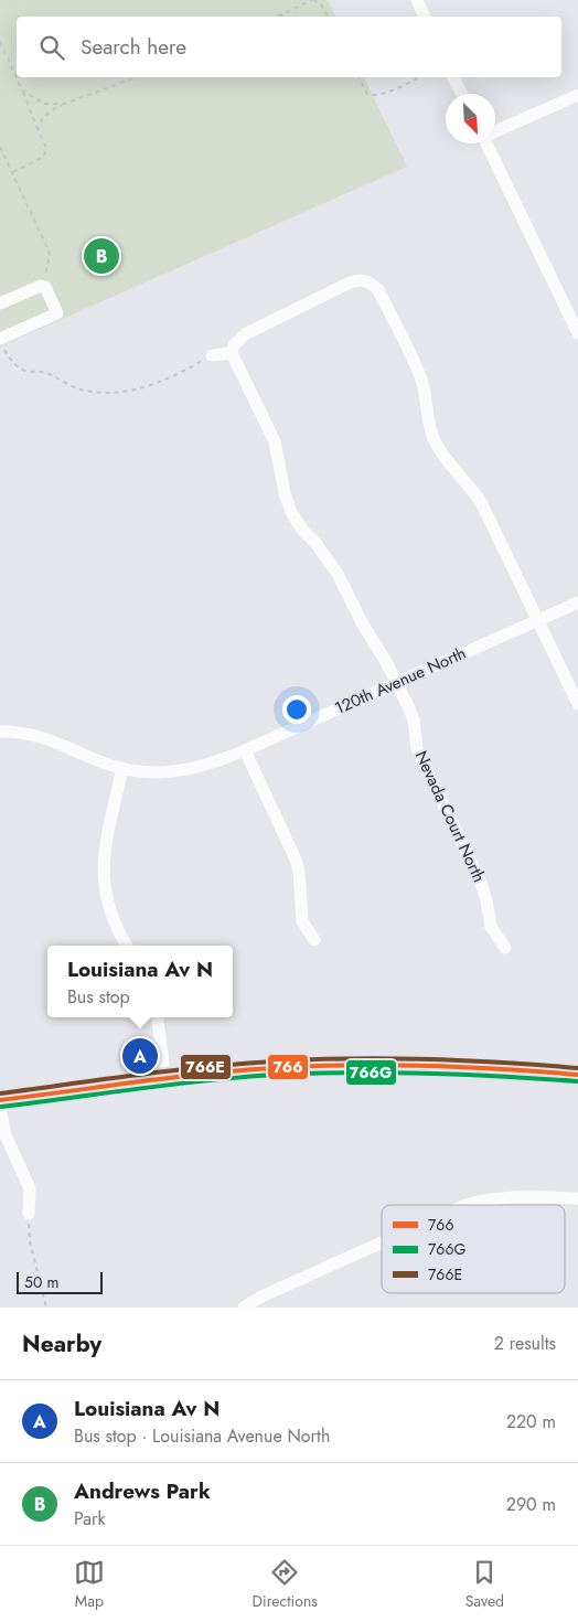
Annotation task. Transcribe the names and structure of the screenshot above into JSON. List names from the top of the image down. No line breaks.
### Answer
{"streets":{"street":["120th Avenue North","Nevada Court North"]},"crossings":[["120th Avenue North","Nevada Court North"]],"lines":["transit line 766E","transit line 766","transit line 766G"],"legend":["766","766G","766E"],"scale_bar":"50 m","north":"bottom right","page":{"search":"Search here","pins":["B","A"],"popup":["Louisiana Av N","Bus stop"],"scale":"50 m","heading":["Nearby","2 results"],"list":[{"mark":"A","name":"Louisiana Av N","note":"Bus stop · Louisiana Avenue North","value":"220 m"},{"mark":"B","name":"Andrews Park","note":"Park","value":"290 m"}],"nav":["Map","Directions","Saved"]}}
